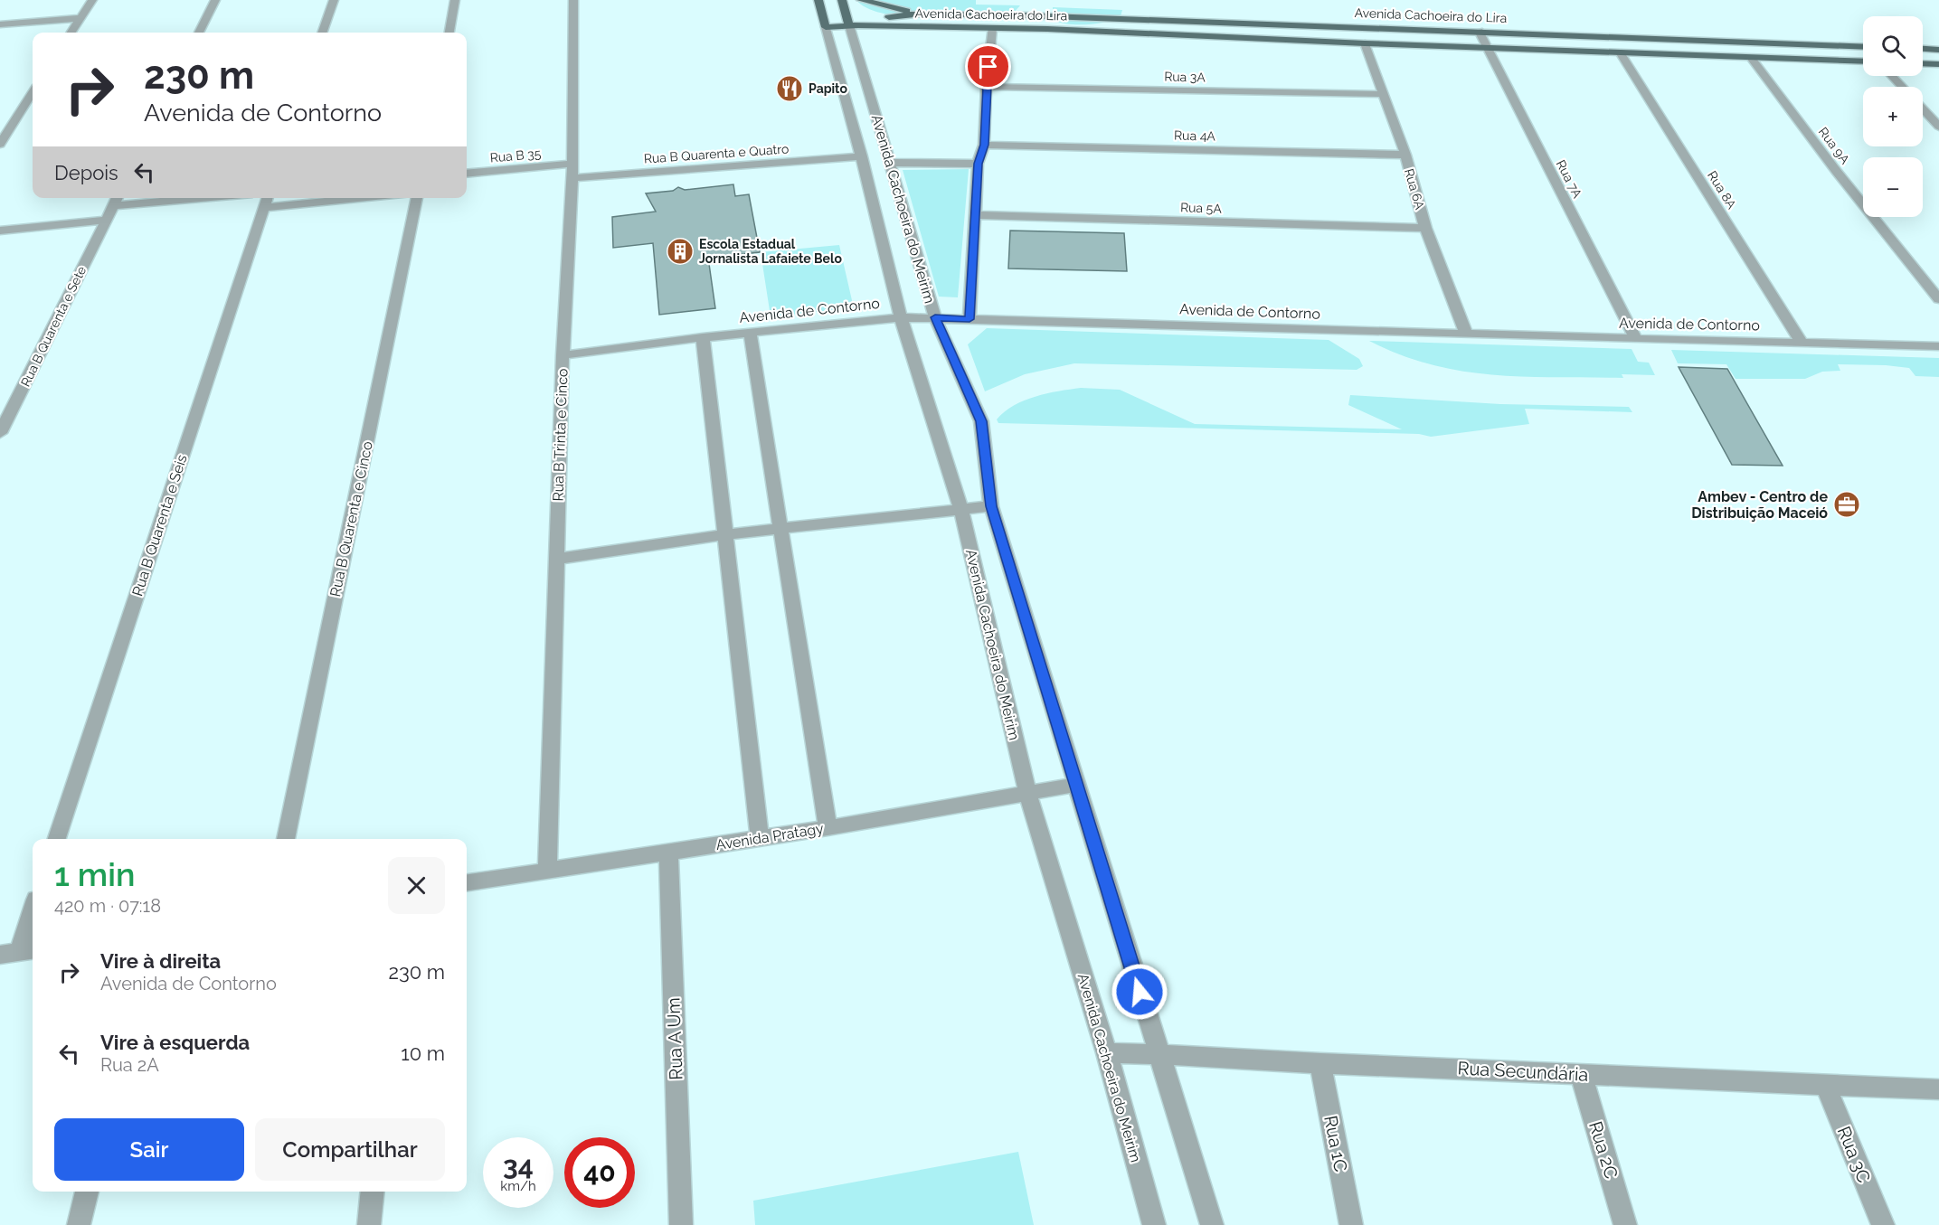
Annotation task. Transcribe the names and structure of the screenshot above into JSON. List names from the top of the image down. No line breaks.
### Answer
{"streets":{"main road":["Avenida Cachoeira do Lira","Avenida Cachoeira do Meirim"],"street":["Rua 3A","Rua 4A","Rua 9A","Rua B Quarenta e Quatro","Rua B 35","Rua 7A","Rua 6A","Rua 8A","Rua 5A","Avenida de Contorno","Rua B Quarenta e Sete","Rua B Trinta e Cinco","Rua B Quarenta e Cinco","Rua B Quarenta e Seis","Avenida Pratagy","Rua A Um","Rua Secundária","Rua 1C","Rua 2C","Rua 3C"]},"crossings":[["Avenida Cachoeira do Lira","Rua 9A"],["Avenida Cachoeira do Lira","Rua 7A"],["Avenida Cachoeira do Lira","Rua 6A"],["Avenida Cachoeira do Lira","Rua 8A"],["Avenida Cachoeira do Lira","Avenida Cachoeira do Meirim"],["Rua 3A","Rua 6A"],["Rua 4A","Rua 6A"],["Rua B Quarenta e Quatro","Avenida Cachoeira do Meirim"],["Rua B Quarenta e Quatro","Rua B Trinta e Cinco"],["Rua B 35","Rua B Trinta e Cinco"],["Rua 7A","Avenida de Contorno"],["Rua 6A","Rua 5A"],["Rua 6A","Avenida de Contorno"],["Rua 8A","Avenida de Contorno"],["Avenida Cachoeira do Meirim","Avenida de Contorno"],["Avenida Cachoeira do Meirim","Avenida Pratagy"],["Avenida Cachoeira do Meirim","Rua Secundária"],["Avenida de Contorno","Rua B Trinta e Cinco"],["Rua B Trinta e Cinco","Avenida Pratagy"],["Avenida Pratagy","Rua A Um"],["Rua Secundária","Rua 1C"],["Rua Secundária","Rua 2C"],["Rua Secundária","Rua 3C"]],"places":{"restaurant":["Papito"],"building":["Escola Estadual Jornalista Lafaiete Belo"],"office":["Ambev - Centro de Distribuição Maceió"]},"page":{"map_buttons":["+","−"],"turn":["230 m","Avenida de Contorno"],"then":"Depois","heading":["1 min","420 m · 07:18"],"list":[{"name":"Vire à direita","note":"Avenida de Contorno","value":"230 m"},{"name":"Vire à esquerda","note":"Rua 2A","value":"10 m"}],"buttons":["Sair","Compartilhar"],"speed":"34 km/h","limit":"40"}}
